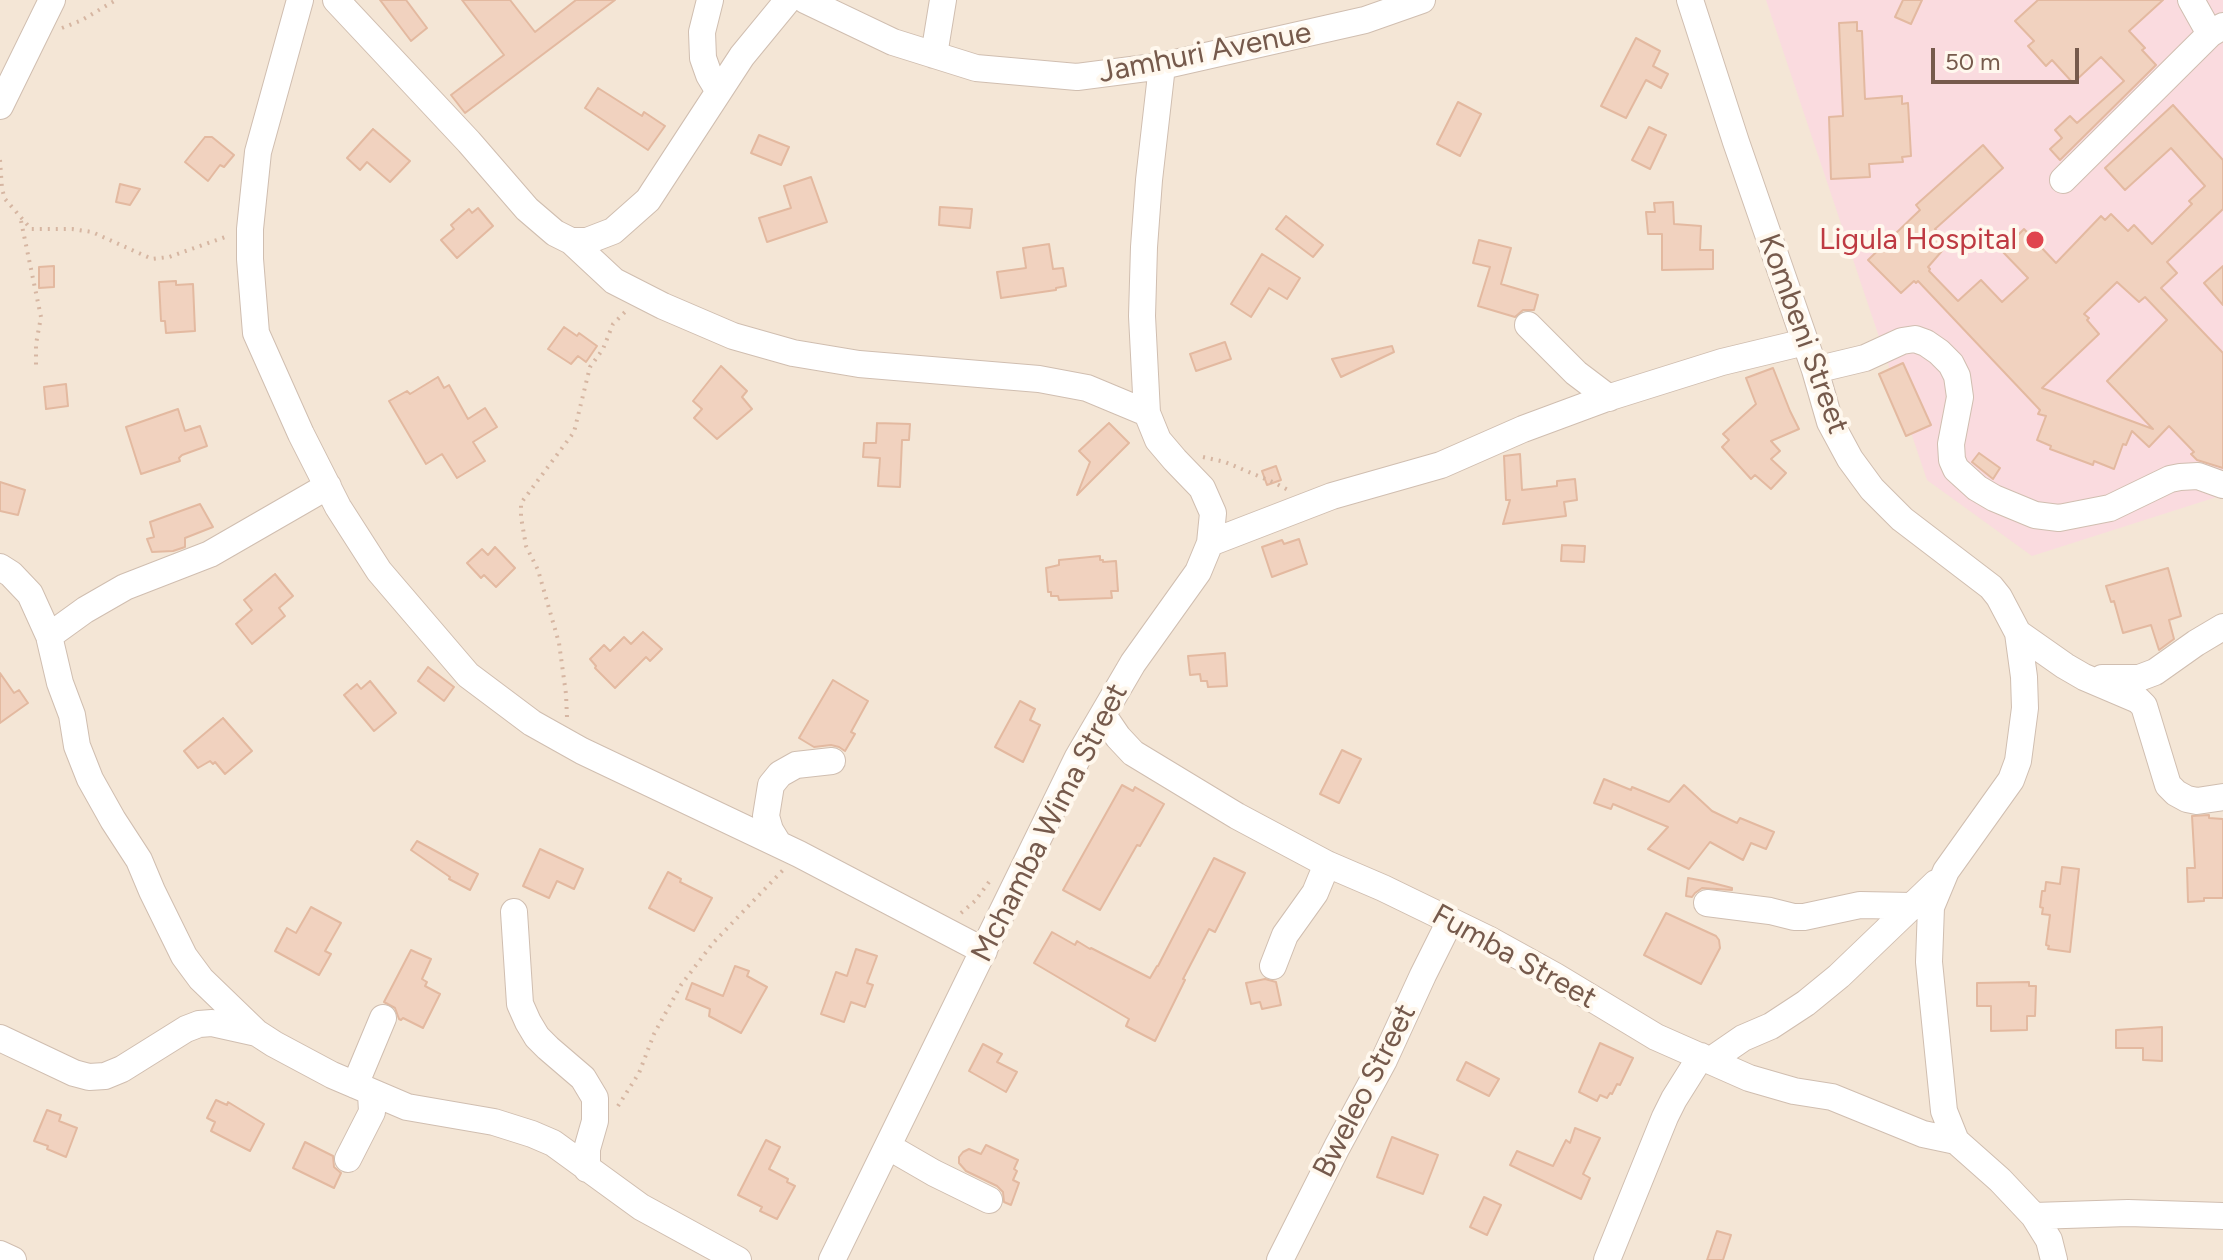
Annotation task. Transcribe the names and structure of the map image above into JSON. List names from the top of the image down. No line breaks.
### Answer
{"streets":{"street":["Jamhuri Avenue","Kombeni Street","Mchamba Wima Street","Fumba Street","Bweleo Street"]},"crossings":[["Jamhuri Avenue","Mchamba Wima Street"],["Kombeni Street","Fumba Street"],["Mchamba Wima Street","Fumba Street"],["Fumba Street","Bweleo Street"]],"places":["Ligula Hospital"],"scale_bar":"50 m"}
